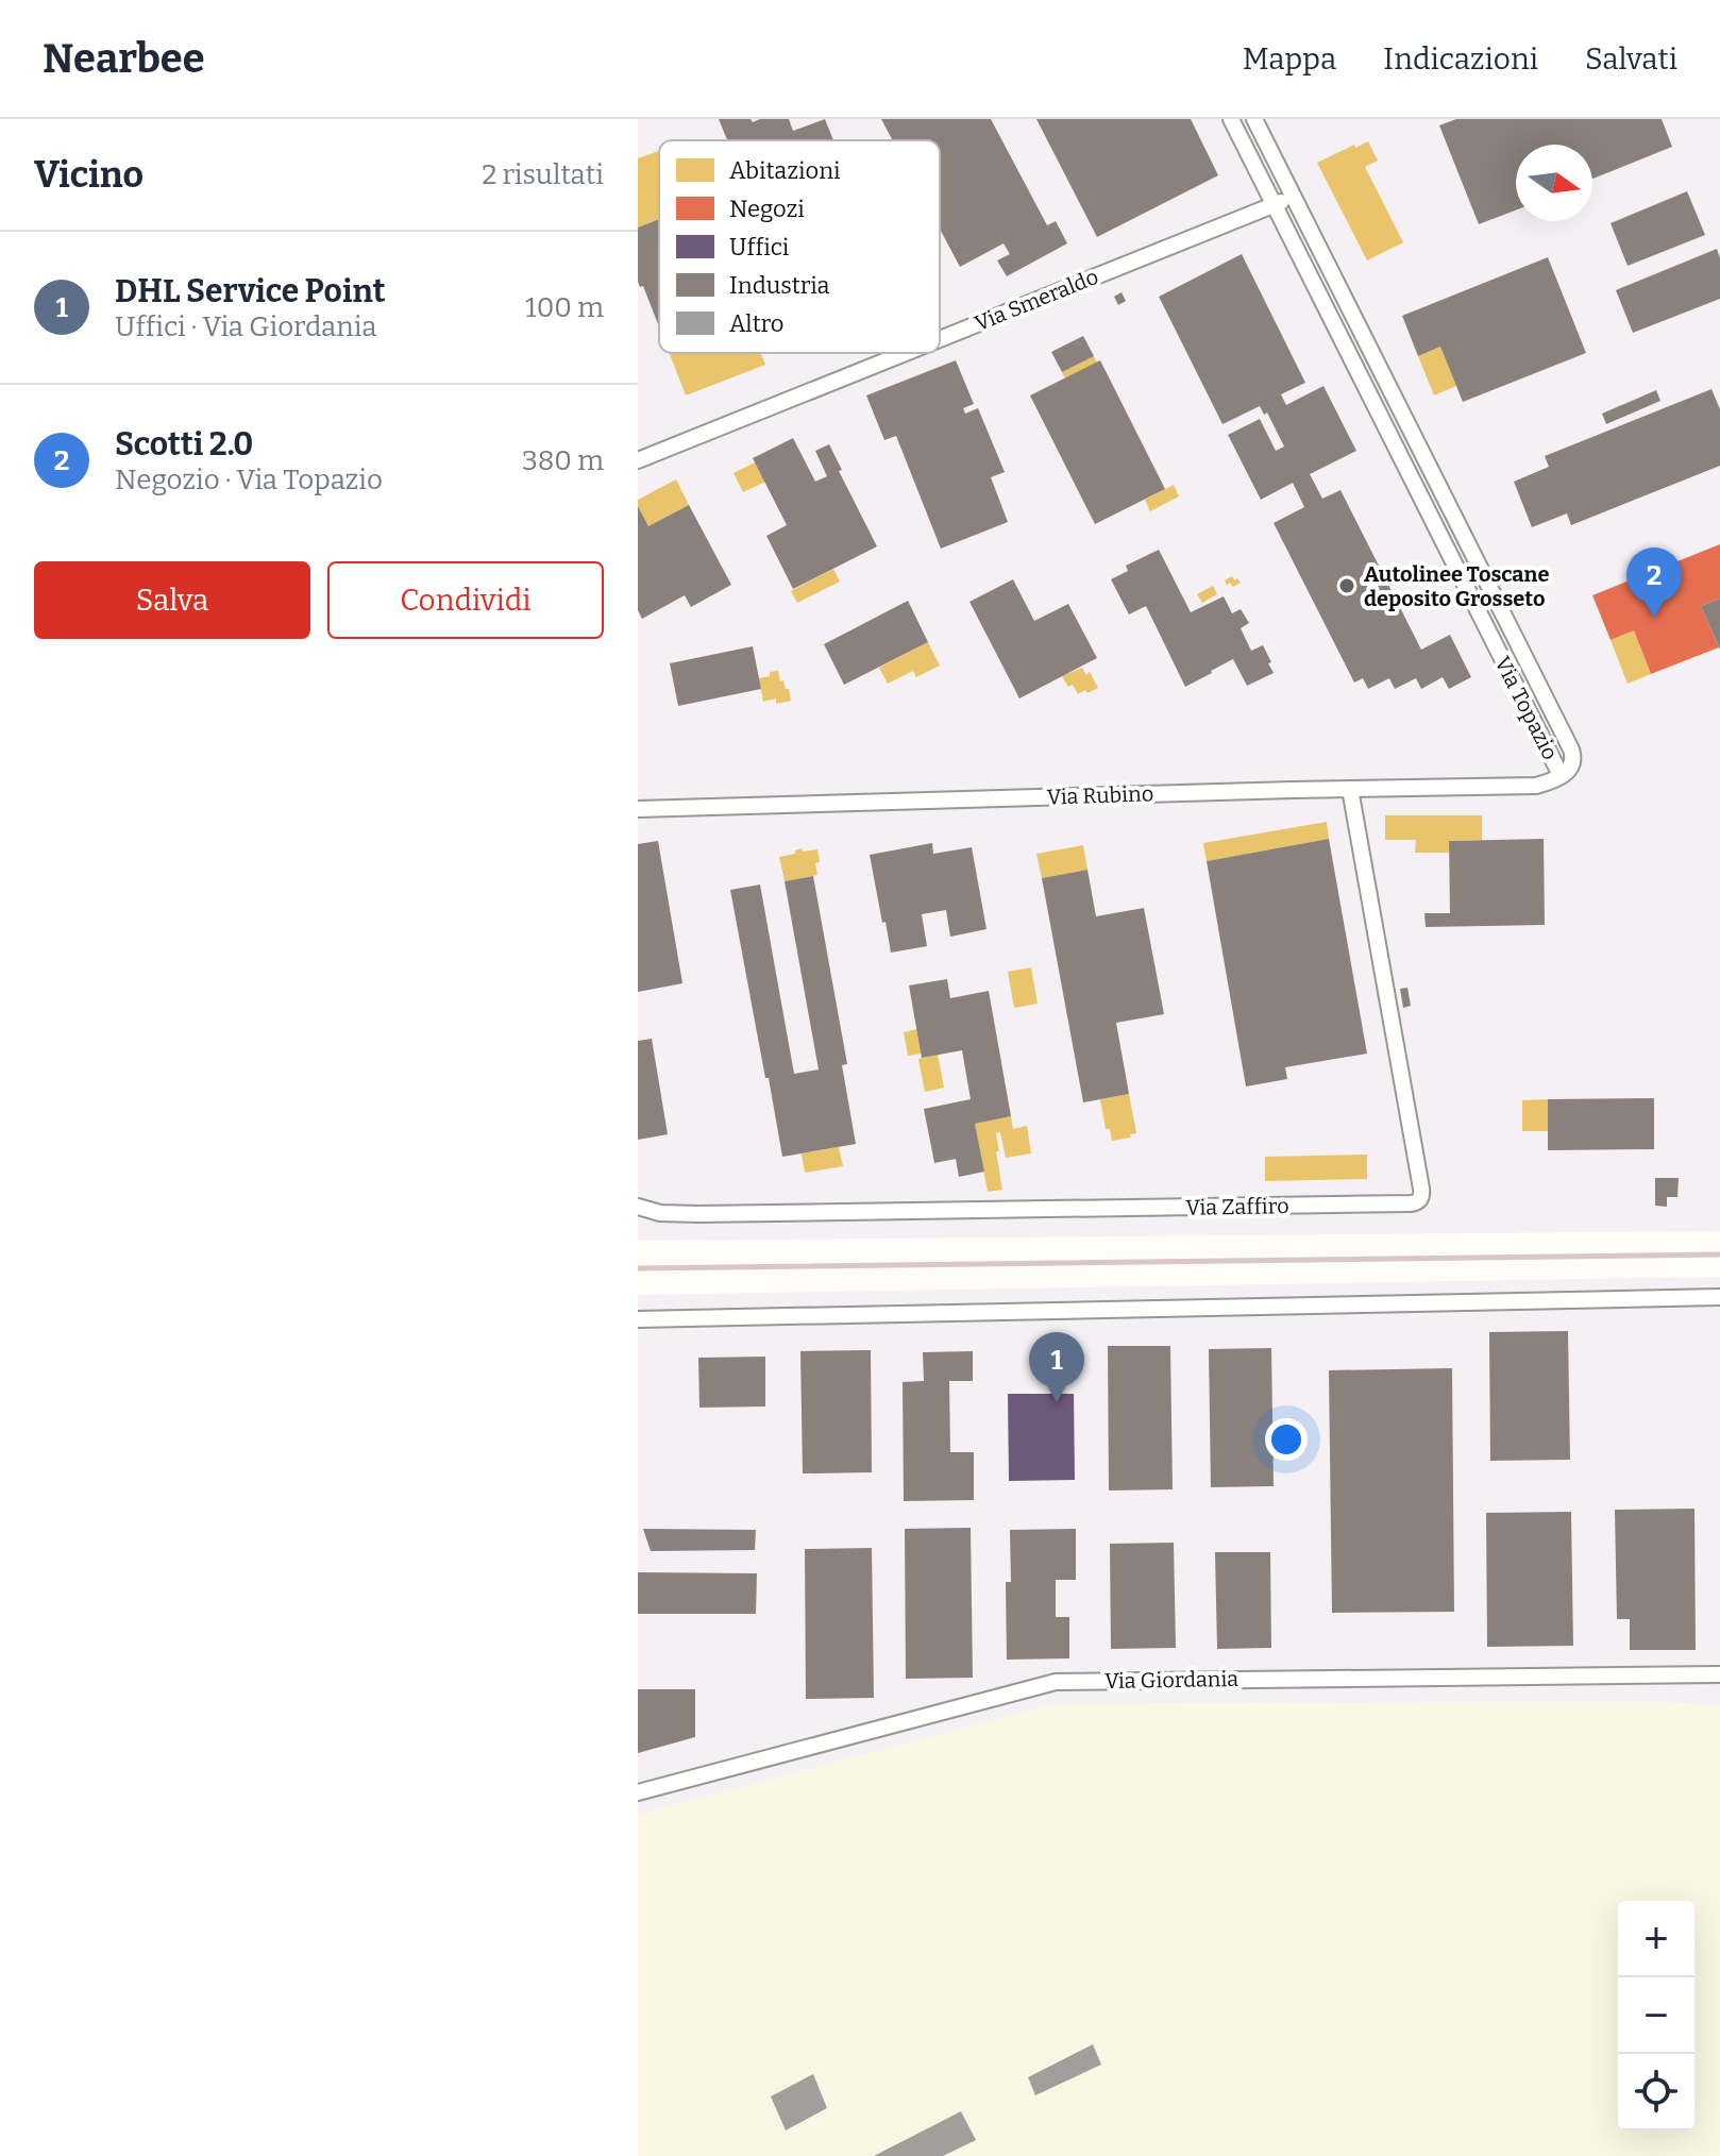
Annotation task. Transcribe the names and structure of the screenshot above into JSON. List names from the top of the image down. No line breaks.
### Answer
{"streets":{"street":["Via Smeraldo","Via Topazio","Via Rubino","Via Zaffiro","Via Giordania"]},"crossings":[["Via Smeraldo","Via Topazio"],["Via Topazio","Via Rubino"],["Via Rubino","Via Zaffiro"]],"places":["Autolinee Toscane deposito Grosseto"],"legend":["Abitazioni","Negozi","Uffici","Industria","Altro"],"north":"right","page":{"header":"Nearbee","nav":["Mappa","Indicazioni","Salvati"],"heading":["Vicino","2 risultati"],"list":[{"mark":"1","name":"DHL Service Point","note":"Uffici · Via Giordania","value":"100 m"},{"mark":"2","name":"Scotti 2.0","note":"Negozio · Via Topazio","value":"380 m"}],"buttons":["Salva","Condividi"],"pins":["2","1"],"map_buttons":["+","−"]}}
